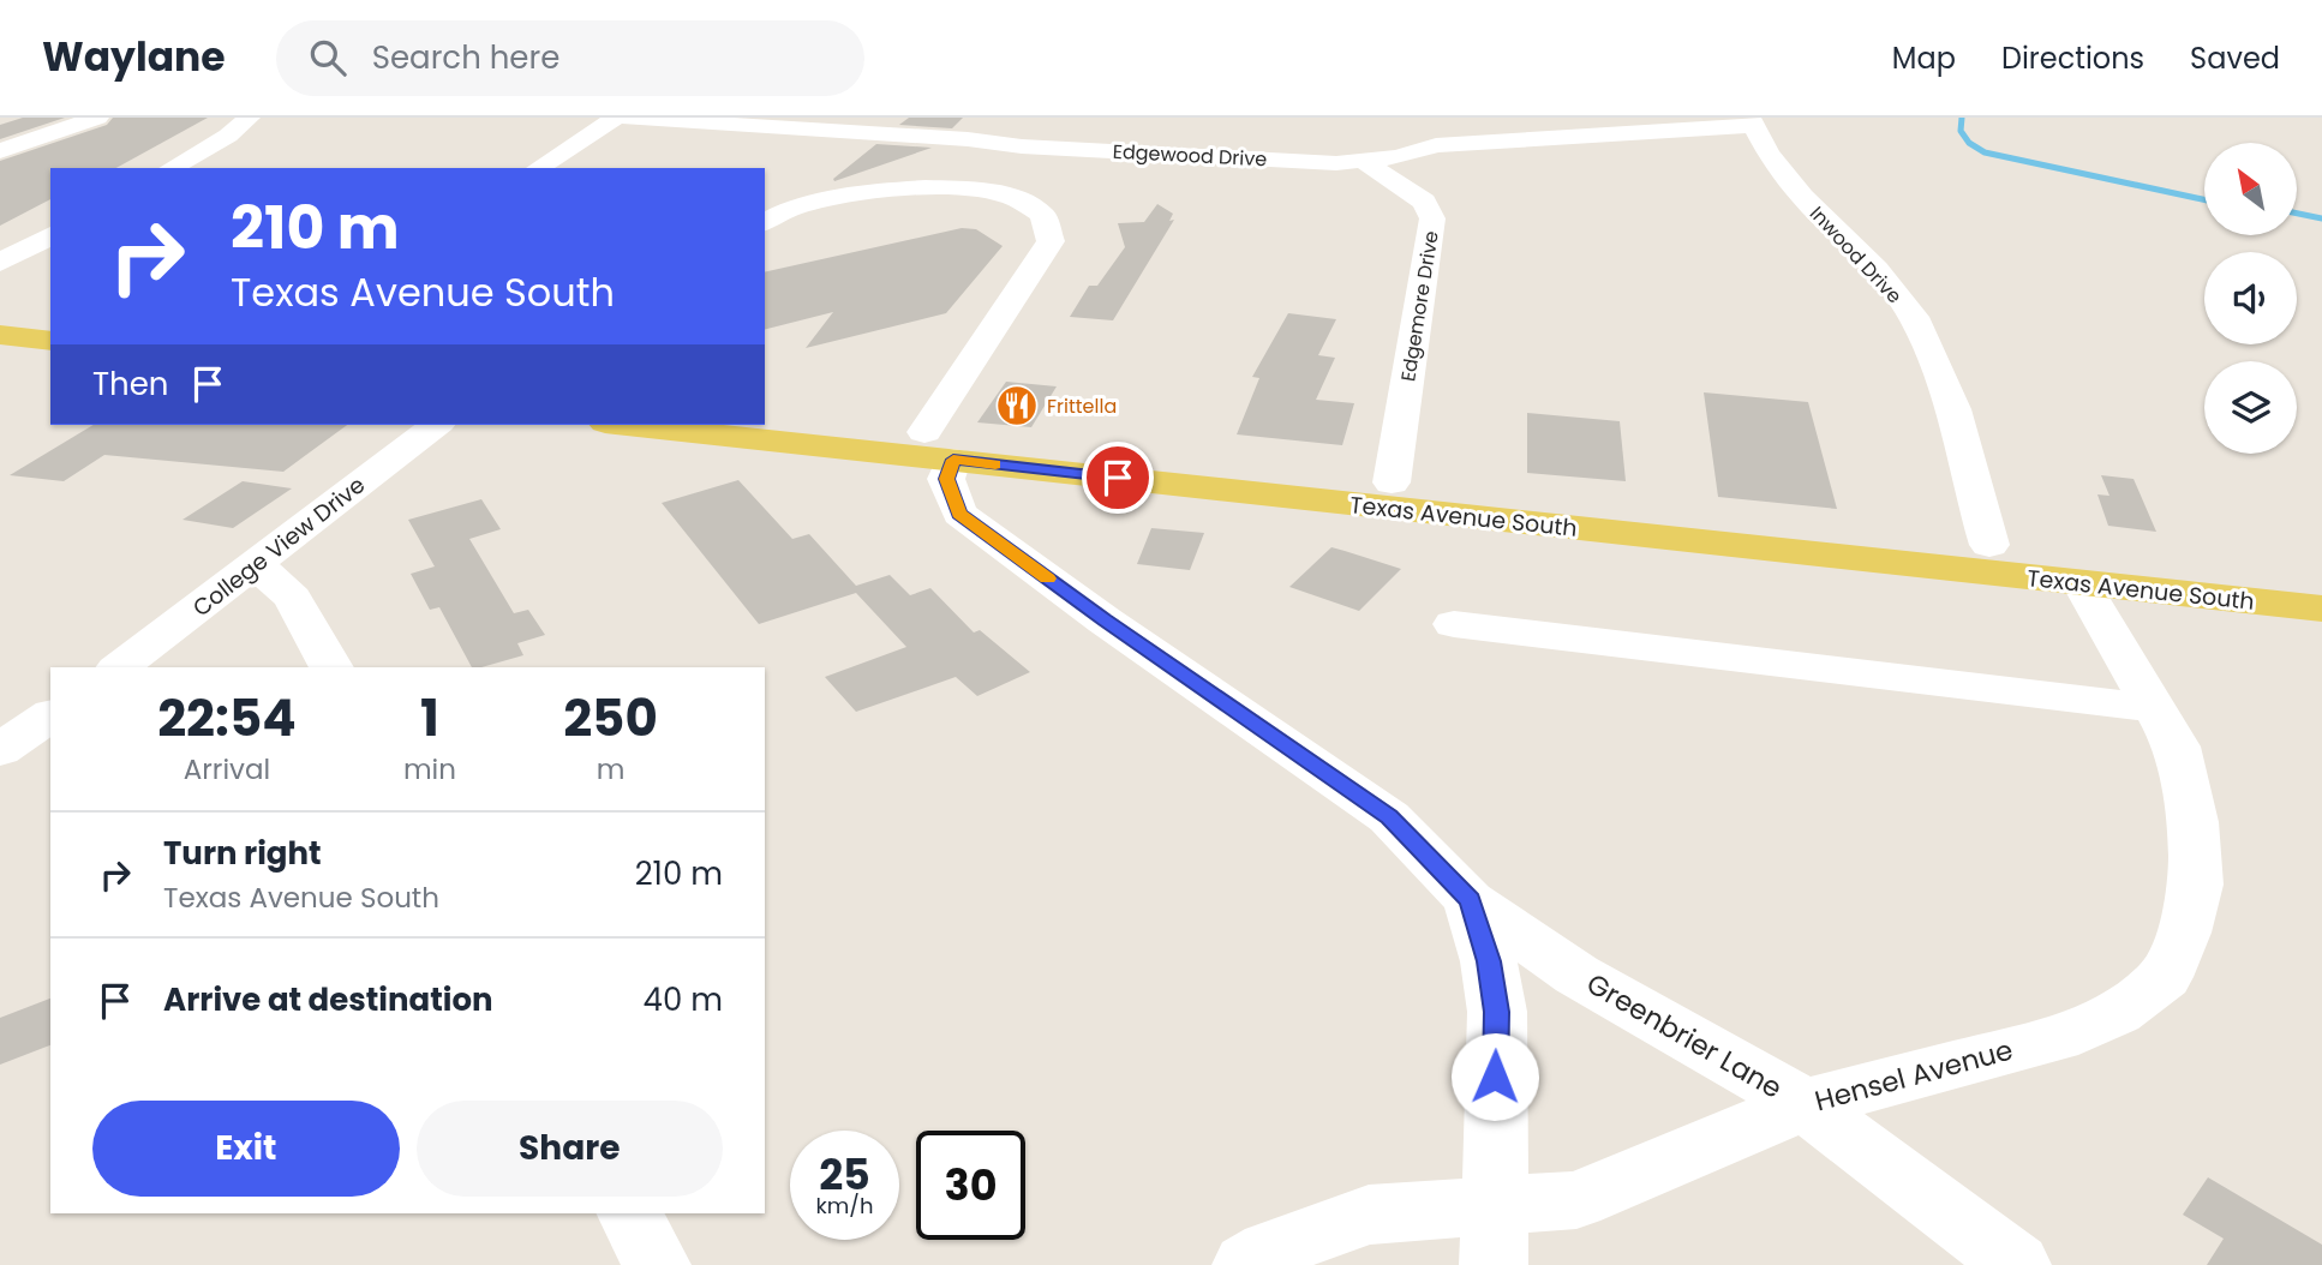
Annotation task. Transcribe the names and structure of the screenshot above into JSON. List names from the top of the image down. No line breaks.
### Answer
{"streets":{"main road":["Texas Avenue South"],"street":["Edgewood Drive","Inwood Drive","Edgemore Drive","College View Drive","Greenbrier Lane","Hensel Avenue"]},"crossings":[["Edgewood Drive","Inwood Drive"],["Edgewood Drive","Edgemore Drive"],["Inwood Drive","Texas Avenue South"],["Edgemore Drive","Texas Avenue South"],["Texas Avenue South","Greenbrier Lane"],["Texas Avenue South","Hensel Avenue"],["Greenbrier Lane","Hensel Avenue"]],"places":{"restaurant":["Frittella"]},"north":"top left","page":{"header":"Waylane","search":"Search here","nav":["Map","Directions","Saved"],"turn":["210 m","Texas Avenue South"],"then":"Then","eta":["22:54","Arrival","1","min","250","m"],"list":[{"name":"Turn right","note":"Texas Avenue South","value":"210 m"},{"name":"Arrive at destination","value":"40 m"}],"buttons":["Exit","Share"],"speed":"25 km/h","limit":"30"}}
